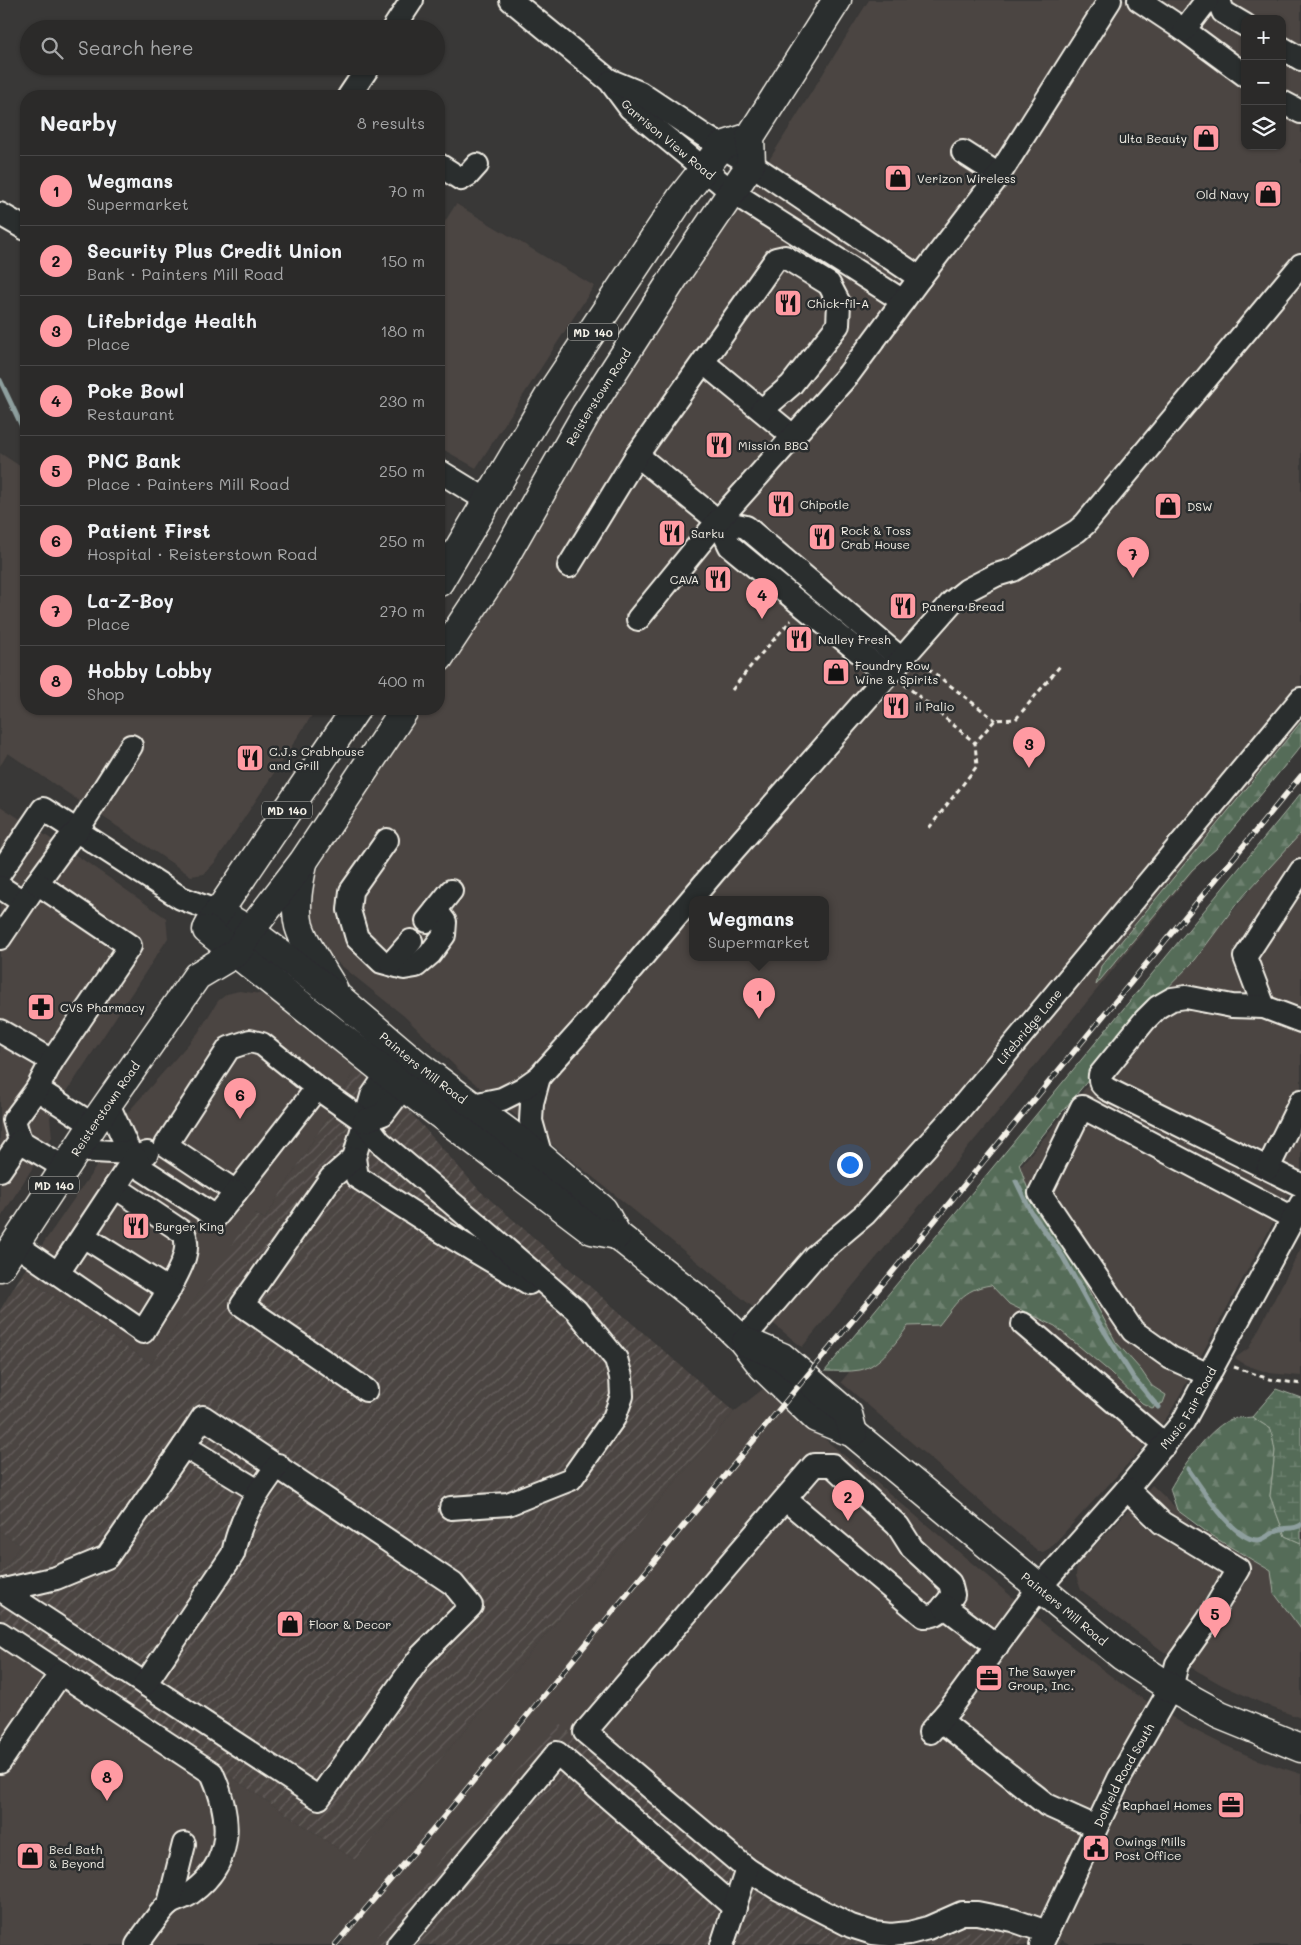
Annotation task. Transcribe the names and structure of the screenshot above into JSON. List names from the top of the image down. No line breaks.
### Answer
{"streets":{"main road":["MD 140","Reisterstown Road","Painters Mill Road"],"street":["Garrison View Road","Lifebridge Lane","Music Fair Road","Dolfield Road South"]},"crossings":[["Garrison View Road","MD 140"],["Garrison View Road","Reisterstown Road"],["Reisterstown Road","Painters Mill Road"],["Lifebridge Lane","Painters Mill Road"],["Painters Mill Road","Music Fair Road"],["Painters Mill Road","Dolfield Road South"],["Music Fair Road","Dolfield Road South"]],"places":{"shop":["Ulta Beauty","Verizon Wireless","Old Navy","DSW","Foundry Row Wine & Spirits","Floor & Decor","Bed Bath & Beyond"],"restaurant":["Chick-fil-A","Mission BBQ","Chipotle","Sarku","Rock & Toss Crab House","CAVA","Panera Bread","Nalley Fresh","il Palio","C.J.s Crabhouse and Grill","Burger King"],"pharmacy":["CVS Pharmacy"],"office":["The Sawyer Group, Inc.","Raphael Homes"],"public building":["Owings Mills Post Office"]},"page":{"map_buttons":["+","−"],"search":"Search here","heading":["Nearby","8 results"],"list":[{"mark":"1","name":"Wegmans","note":"Supermarket","value":"70 m"},{"mark":"2","name":"Security Plus Credit Union","note":"Bank · Painters Mill Road","value":"150 m"},{"mark":"3","name":"Lifebridge Health","note":"Place","value":"180 m"},{"mark":"4","name":"Poke Bowl","note":"Restaurant","value":"230 m"},{"mark":"5","name":"PNC Bank","note":"Place · Painters Mill Road","value":"250 m"},{"mark":"6","name":"Patient First","note":"Hospital · Reisterstown Road","value":"250 m"},{"mark":"7","name":"La-Z-Boy","note":"Place","value":"270 m"},{"mark":"8","name":"Hobby Lobby","note":"Shop","value":"400 m"}],"pins":["7","4","3","1","6","2","5","8"],"popup":["Wegmans","Supermarket"]}}
